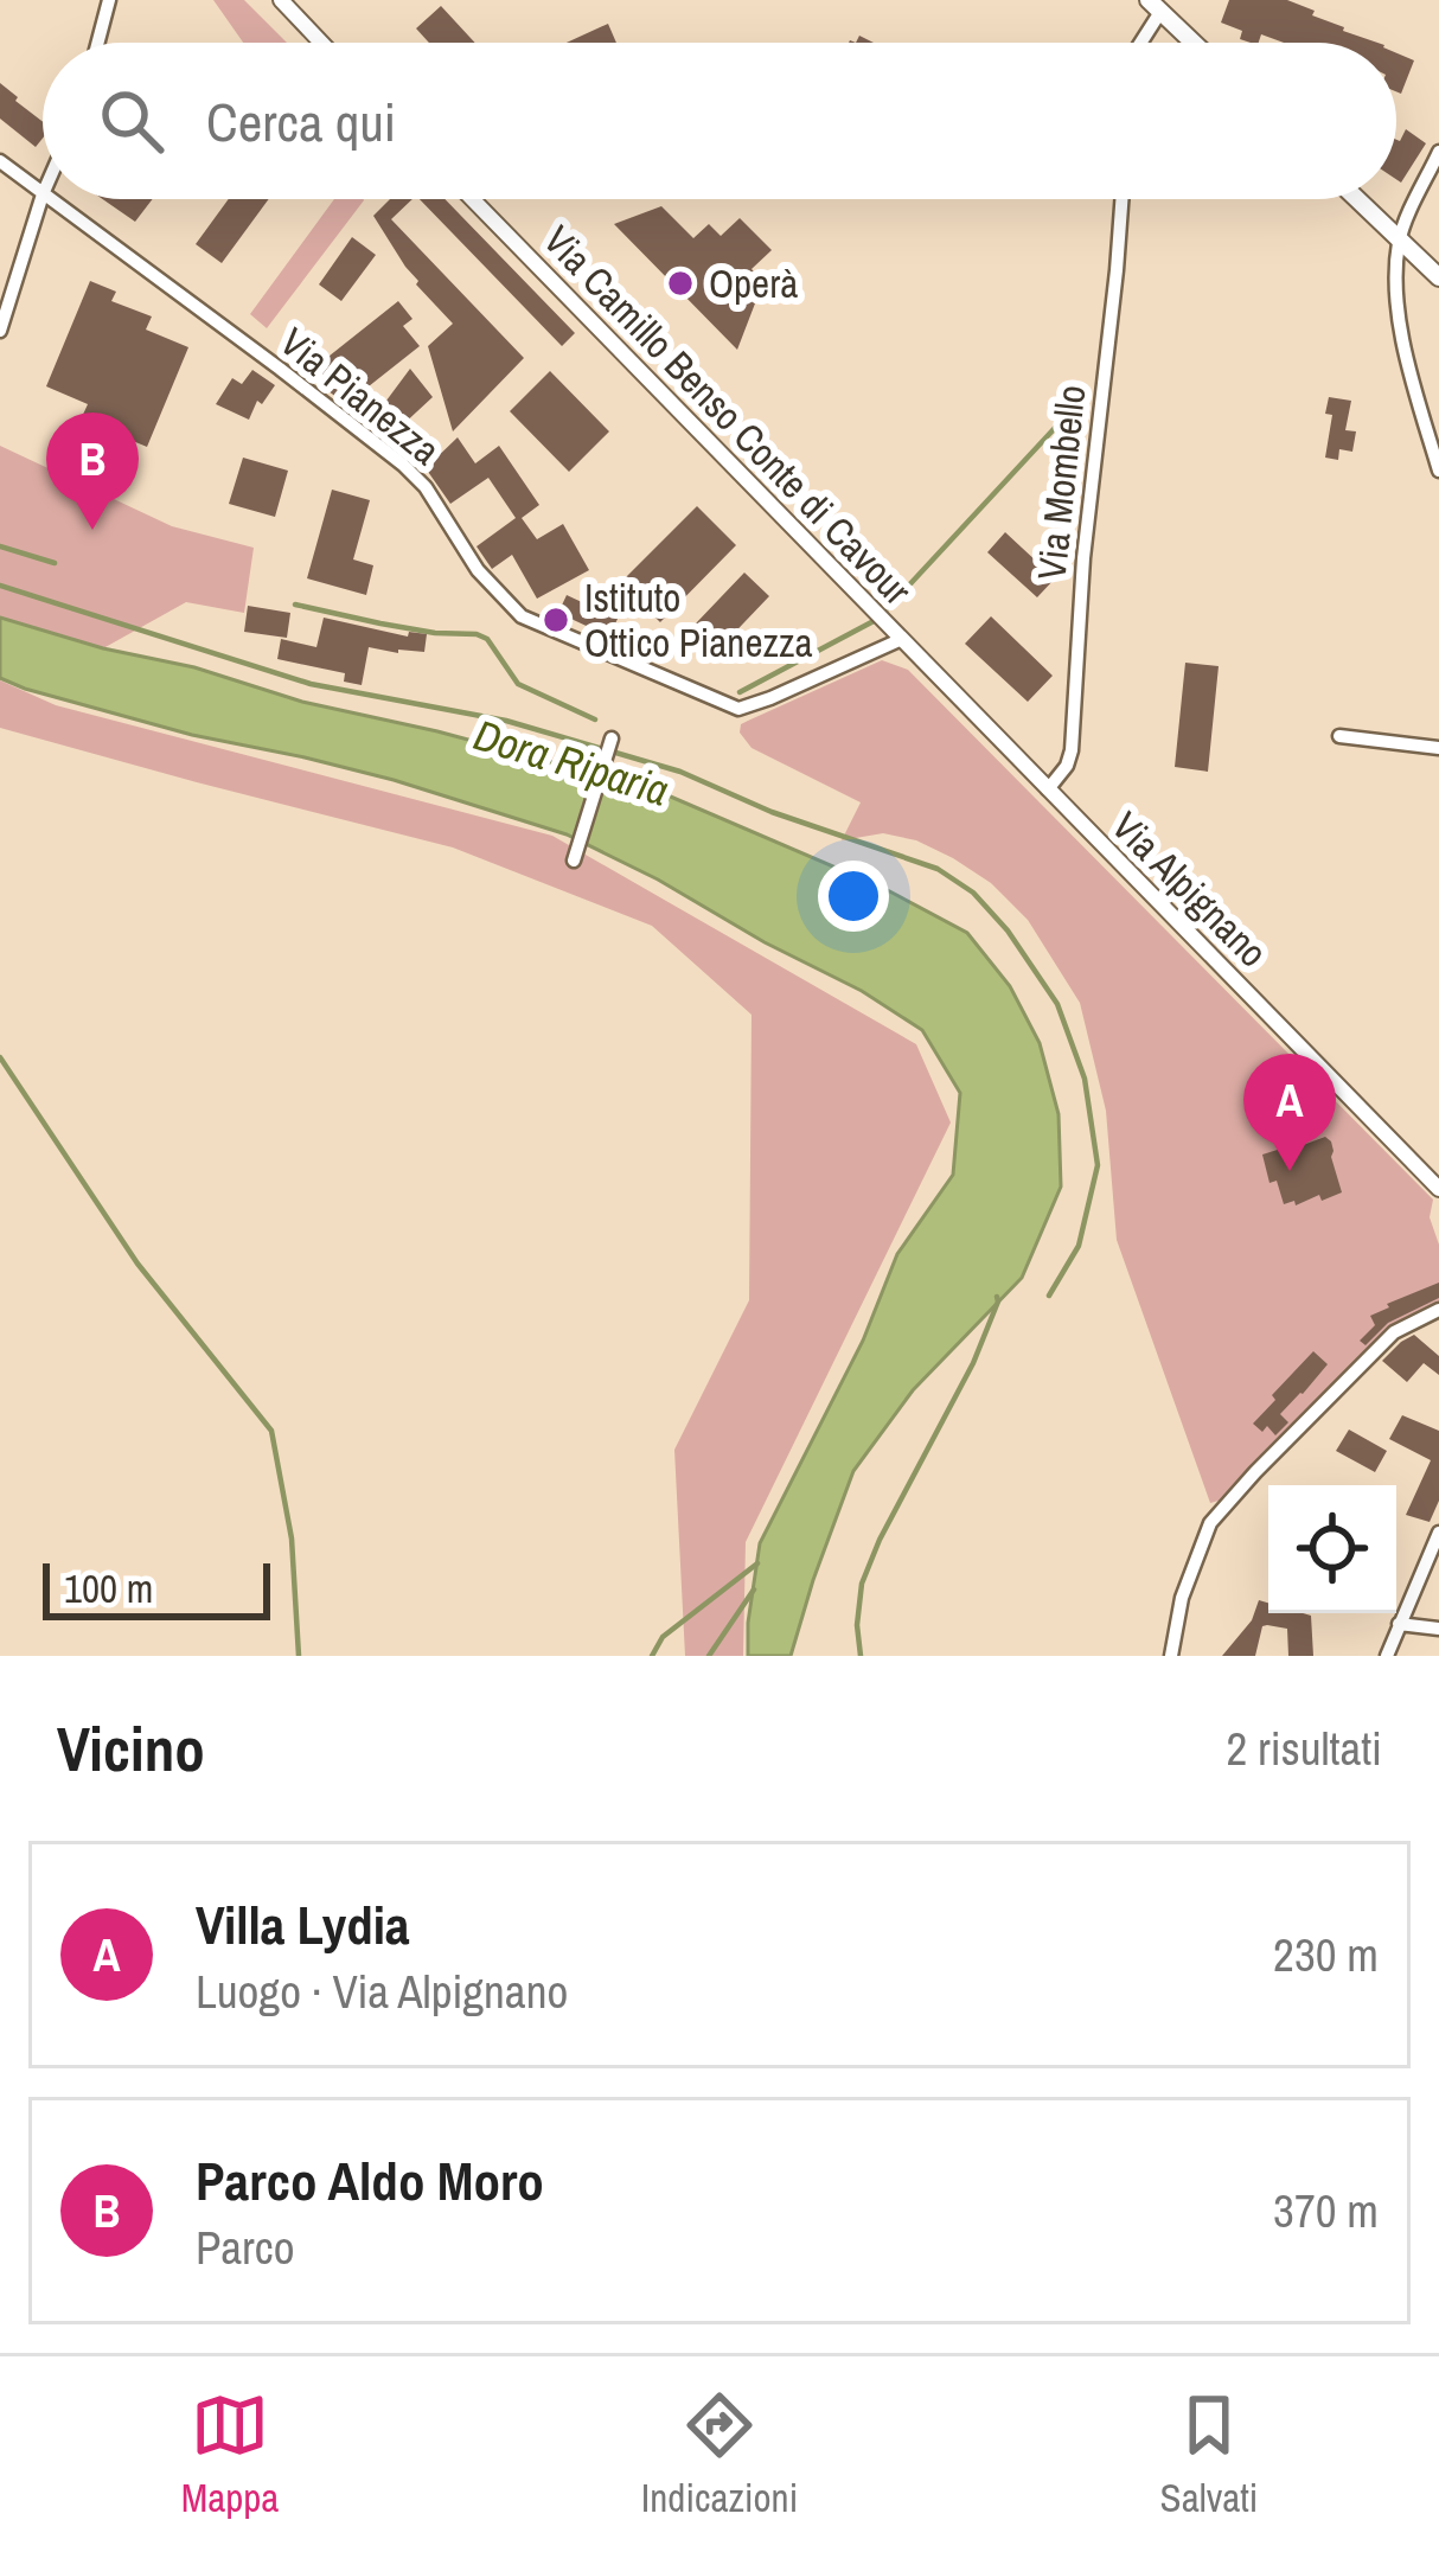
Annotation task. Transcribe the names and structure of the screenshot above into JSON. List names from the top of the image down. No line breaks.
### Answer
{"streets":{"street":["Via Pianezza","Via Camillo Benso Conte di Cavour","Via Mombello","Via Alpignano"]},"crossings":[["Via Pianezza","Via Camillo Benso Conte di Cavour"],["Via Pianezza","Via Alpignano"],["Via Camillo Benso Conte di Cavour","Via Alpignano"],["Via Mombello","Via Alpignano"]],"water":["Dora Riparia"],"places":["Operà","Istituto Ottico Pianezza"],"scale_bar":"100 m","page":{"search":"Cerca qui","pins":["B","A"],"scale":"100 m","heading":["Vicino","2 risultati"],"list":[{"mark":"A","name":"Villa Lydia","note":"Luogo · Via Alpignano","value":"230 m"},{"mark":"B","name":"Parco Aldo Moro","note":"Parco","value":"370 m"}],"nav":["Mappa","Indicazioni","Salvati"]}}
